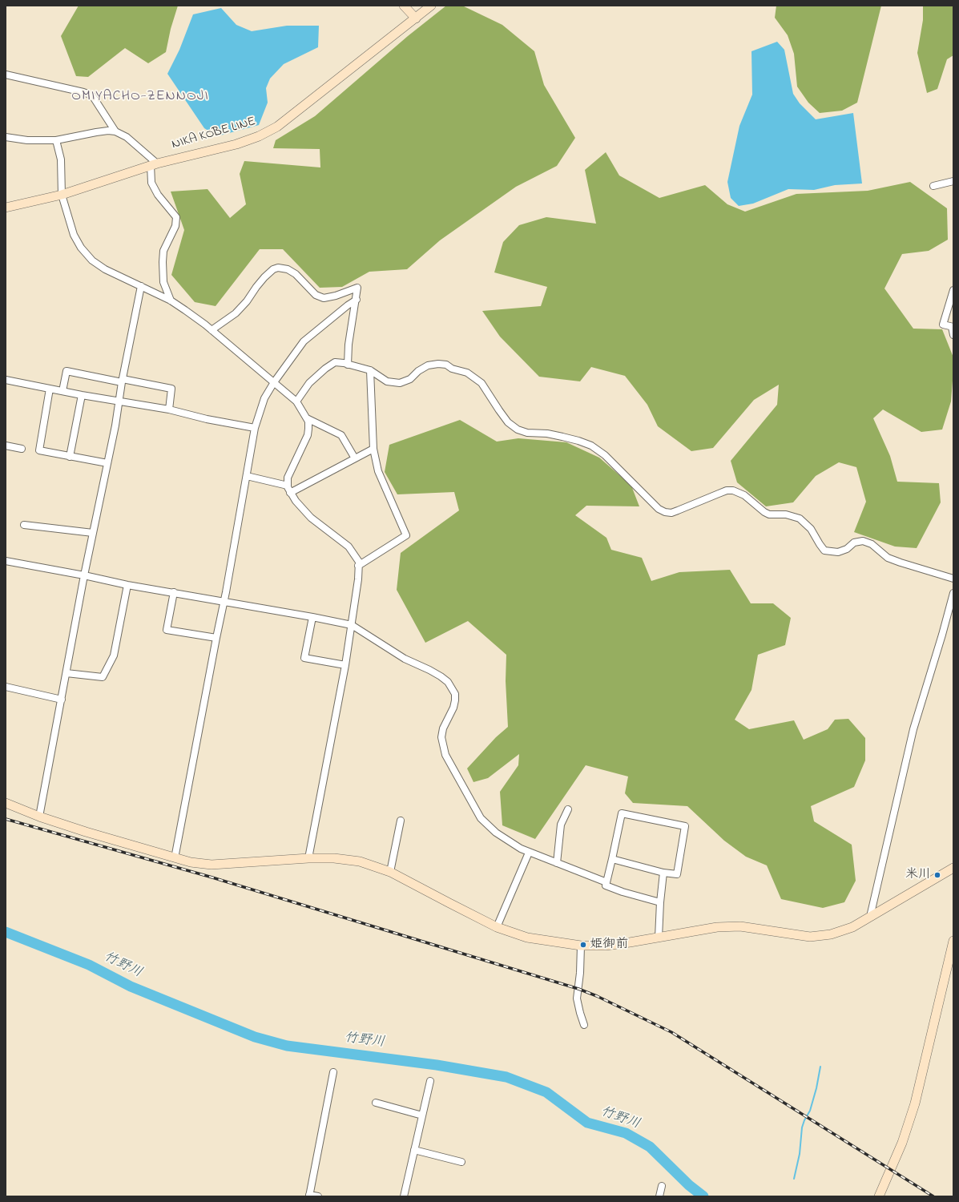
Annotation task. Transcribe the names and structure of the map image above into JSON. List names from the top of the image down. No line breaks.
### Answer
{"streets":{"street":["NIKA KOBE LINE"]},"districts":["OMIYACHO-ZENNOJI"],"water":["竹野川"],"places":["米川","姫御前"]}
